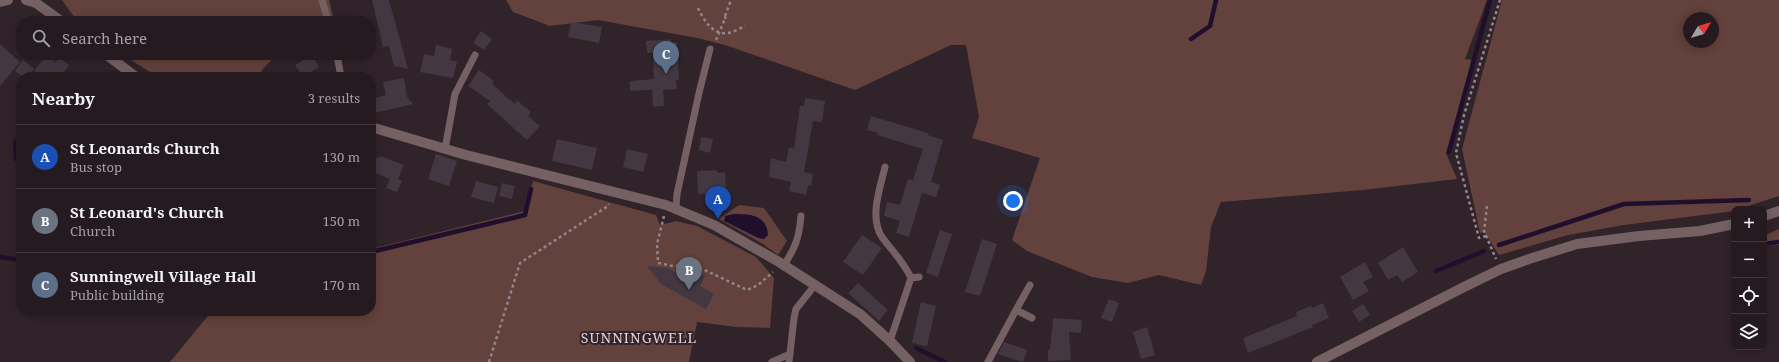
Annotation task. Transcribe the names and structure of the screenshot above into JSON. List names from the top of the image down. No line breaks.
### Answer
{"districts":["SUNNINGWELL"],"north":"top right","page":{"search":"Search here","pins":["C","A","B"],"heading":["Nearby","3 results"],"list":[{"mark":"A","name":"St Leonards Church","note":"Bus stop","value":"130 m"},{"mark":"B","name":"St Leonard's Church","note":"Church","value":"150 m"},{"mark":"C","name":"Sunningwell Village Hall","note":"Public building","value":"170 m"}],"map_buttons":["+","−"]}}
